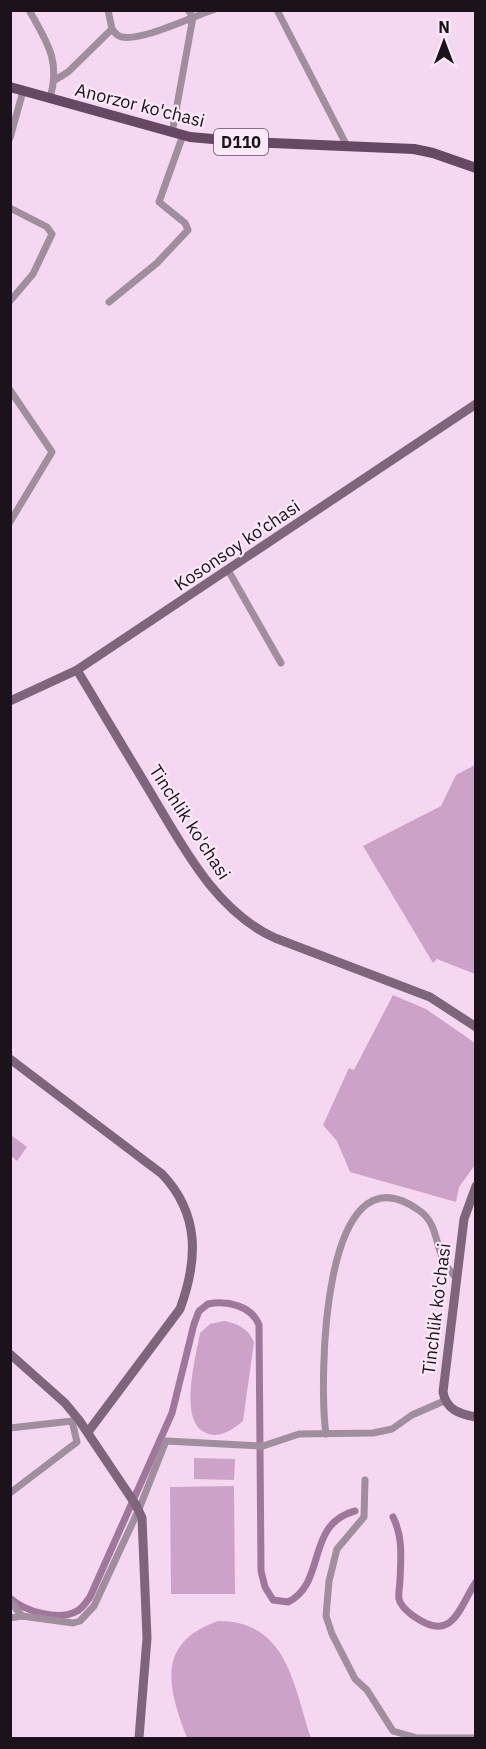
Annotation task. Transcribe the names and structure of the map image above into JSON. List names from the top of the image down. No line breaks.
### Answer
{"streets":{"main road":["Anorzor ko'chasi","D110"],"street":["Kosonsoy ko’chasi","Tinchlik ko'chasi"]},"crossings":[["Kosonsoy ko’chasi","Tinchlik ko'chasi"]],"north":"top"}
